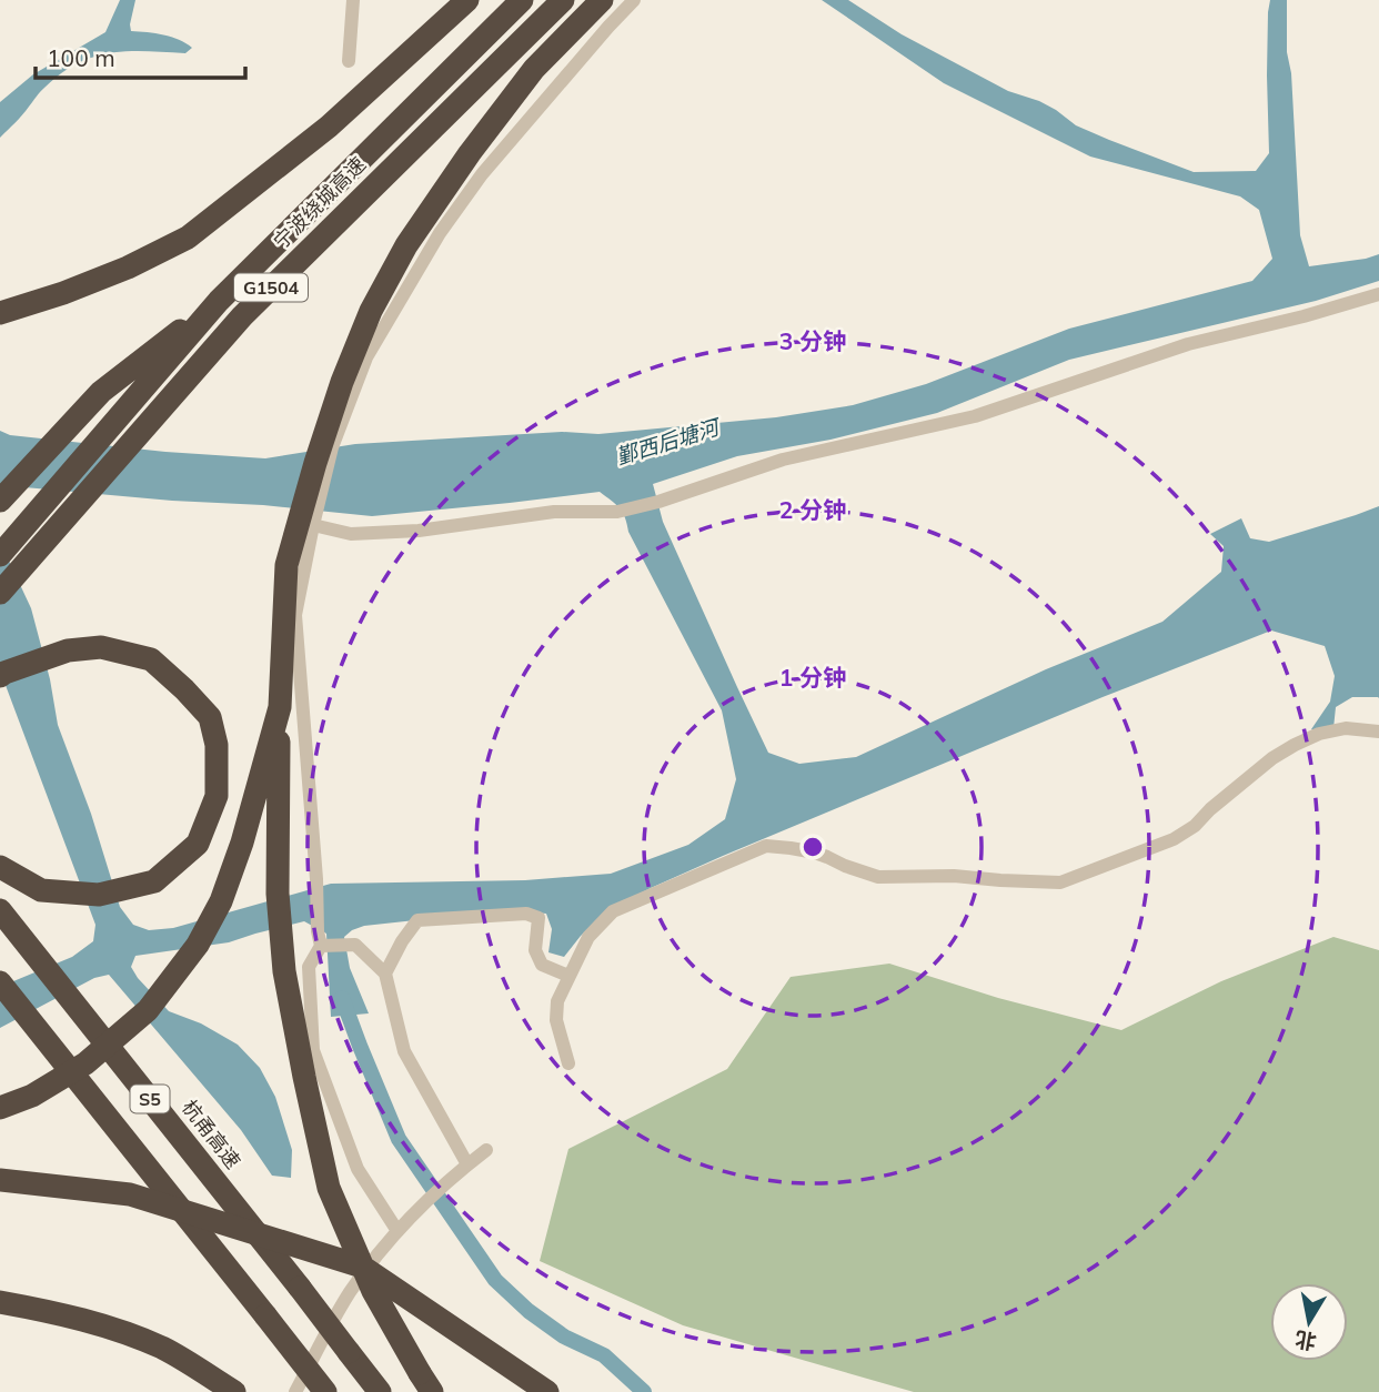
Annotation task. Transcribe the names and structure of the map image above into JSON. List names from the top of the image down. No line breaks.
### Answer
{"streets":{"highway":["宁波绕城高速","G1504","S5","杭甬高速"]},"water":["鄞西后塘河"],"scale_bar":"100 m","north":"bottom","rings":["3 分钟","2 分钟","1 分钟"]}
